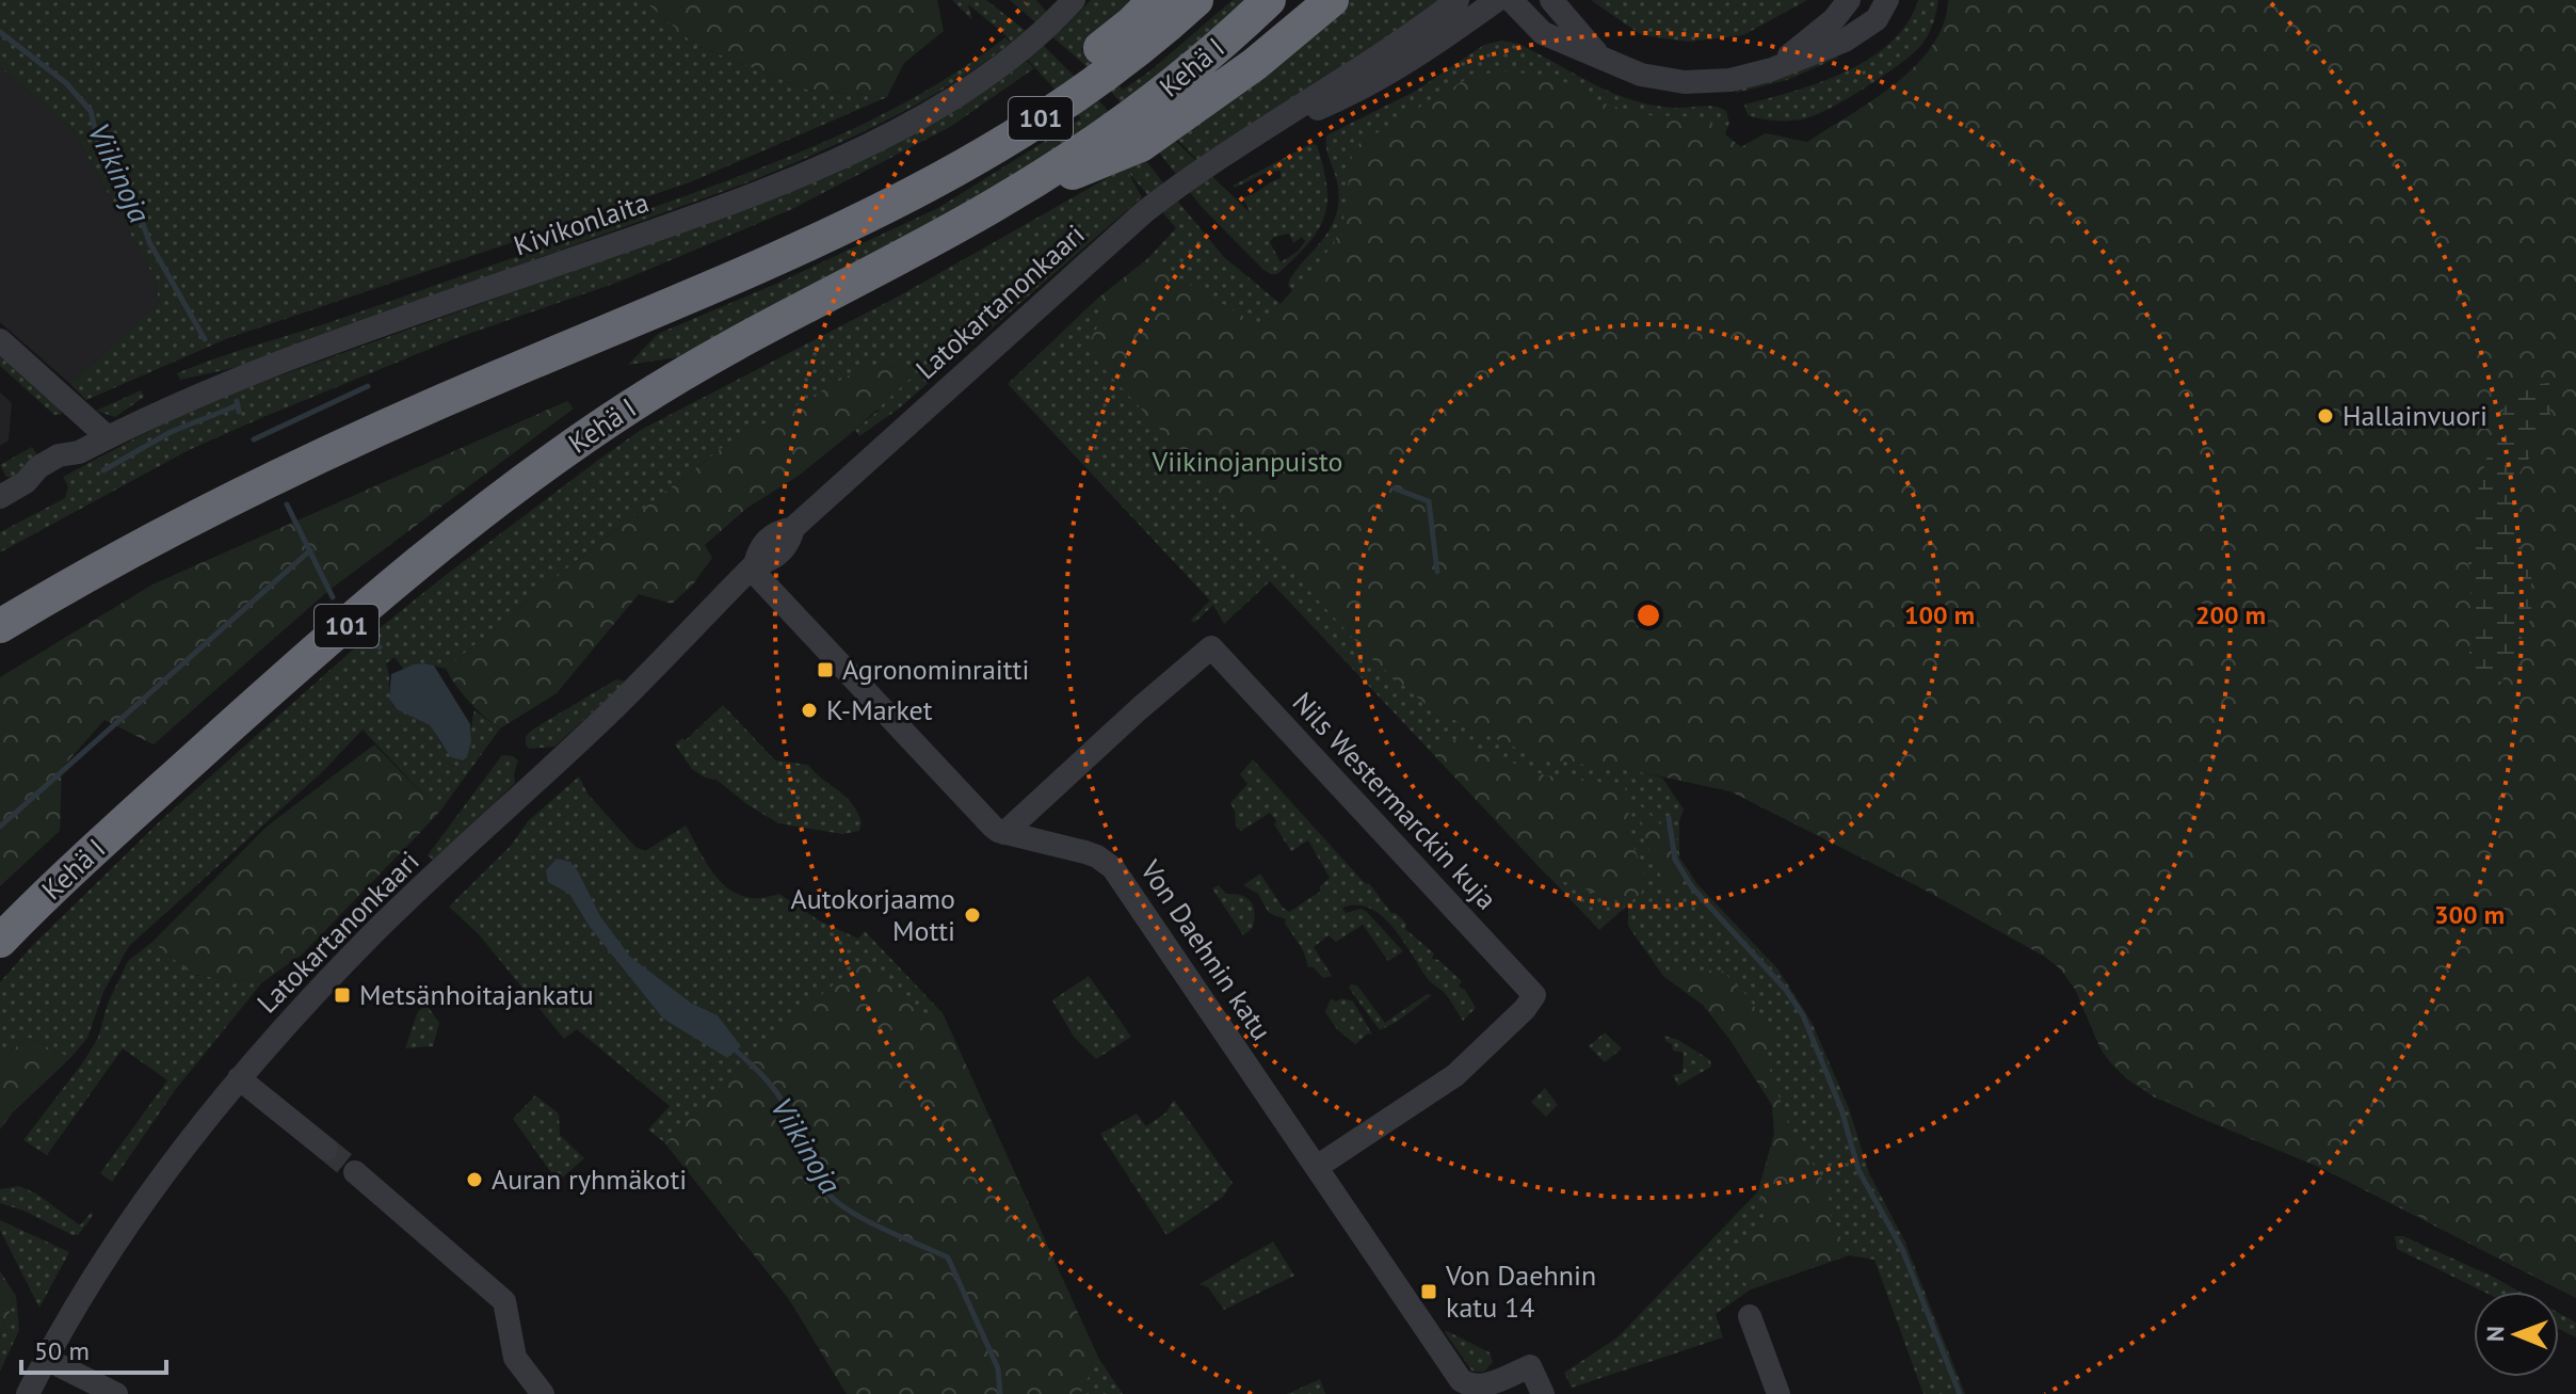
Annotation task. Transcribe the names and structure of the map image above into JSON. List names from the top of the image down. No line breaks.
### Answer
{"streets":{"highway":["Kehä I","101"],"street":["Kivikonlaita","Latokartanonkaari","Nils Westermarckin kuja","Von Daehnin katu"]},"crossings":[["Latokartanonkaari","Von Daehnin katu"],["Nils Westermarckin kuja","Von Daehnin katu"]],"water":["Viikinoja"],"parks":["Viikinojanpuisto"],"places":{"other":["Hallainvuori","K-Market","Autokorjaamo Motti","Auran ryhmäkoti"],"transit":["Agronominraitti","Metsänhoitajankatu","Von Daehnin katu 14"]},"scale_bar":"50 m","north":"left","rings":["100 m","200 m","300 m"]}
